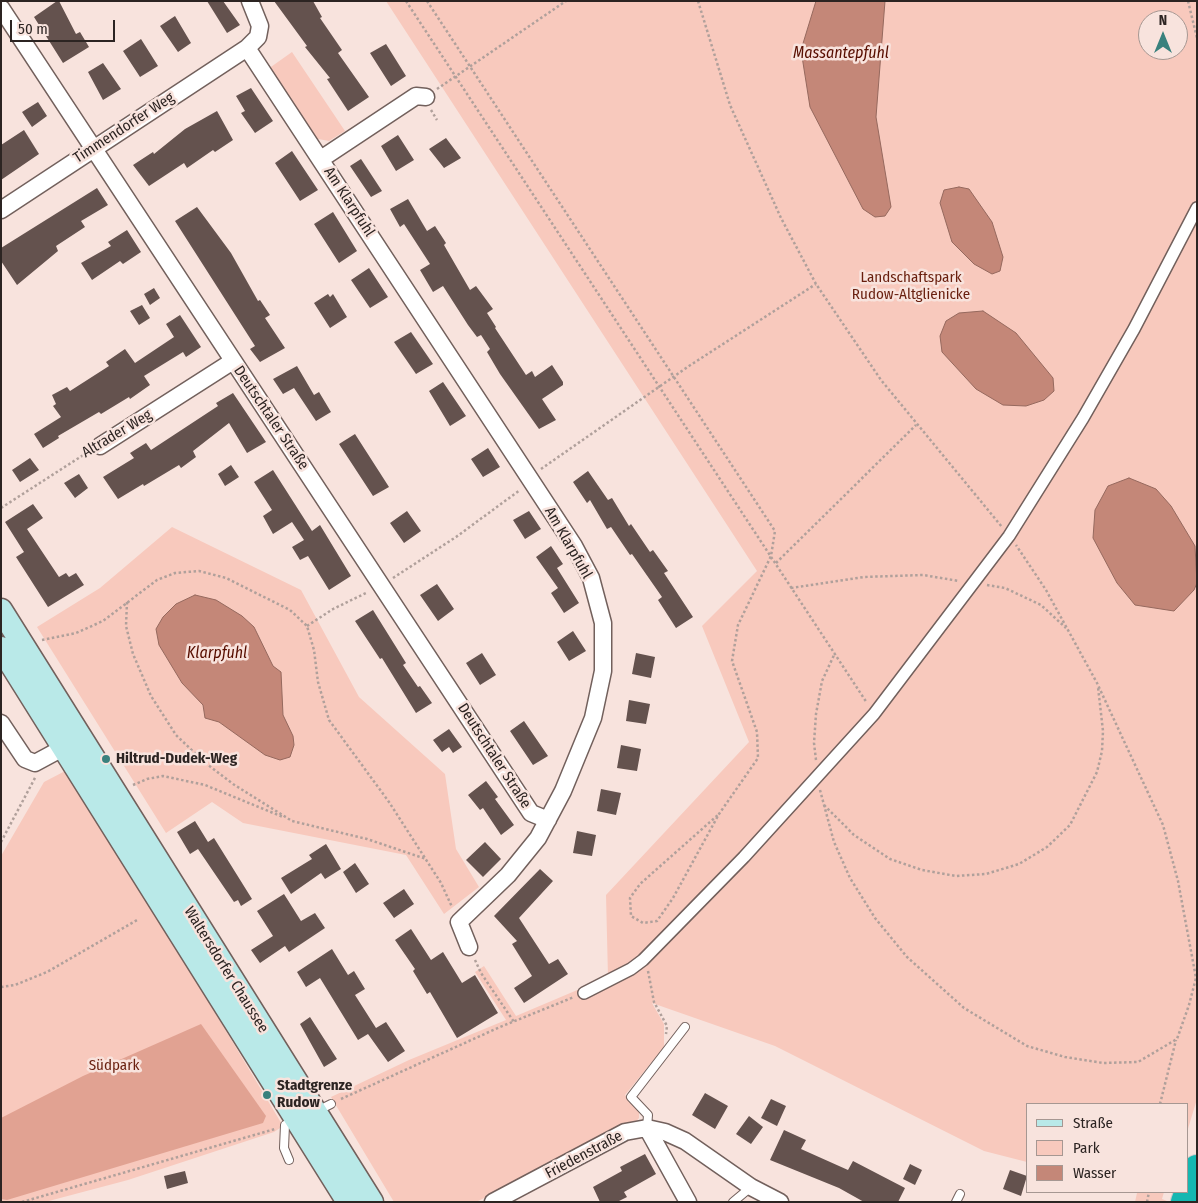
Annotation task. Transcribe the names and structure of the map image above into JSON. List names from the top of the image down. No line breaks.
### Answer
{"streets":{"main road":["Waltersdorfer Chaussee"],"street":["Timmendorfer Weg","Am Klarpfuhl","Deutschtaler Straße","Altrader Weg","Friedenstraße"]},"crossings":[["Timmendorfer Weg","Am Klarpfuhl"],["Timmendorfer Weg","Deutschtaler Straße"],["Am Klarpfuhl","Deutschtaler Straße"],["Deutschtaler Straße","Altrader Weg"]],"water":["Massantepfuhl","Klarpfuhl"],"parks":["Landschaftspark Rudow-Altglienicke","Südpark"],"places":["Hiltrud-Dudek-Weg","Stadtgrenze Rudow"],"legend":["Straße","Park","Wasser"],"scale_bar":"50 m","north":"top"}
